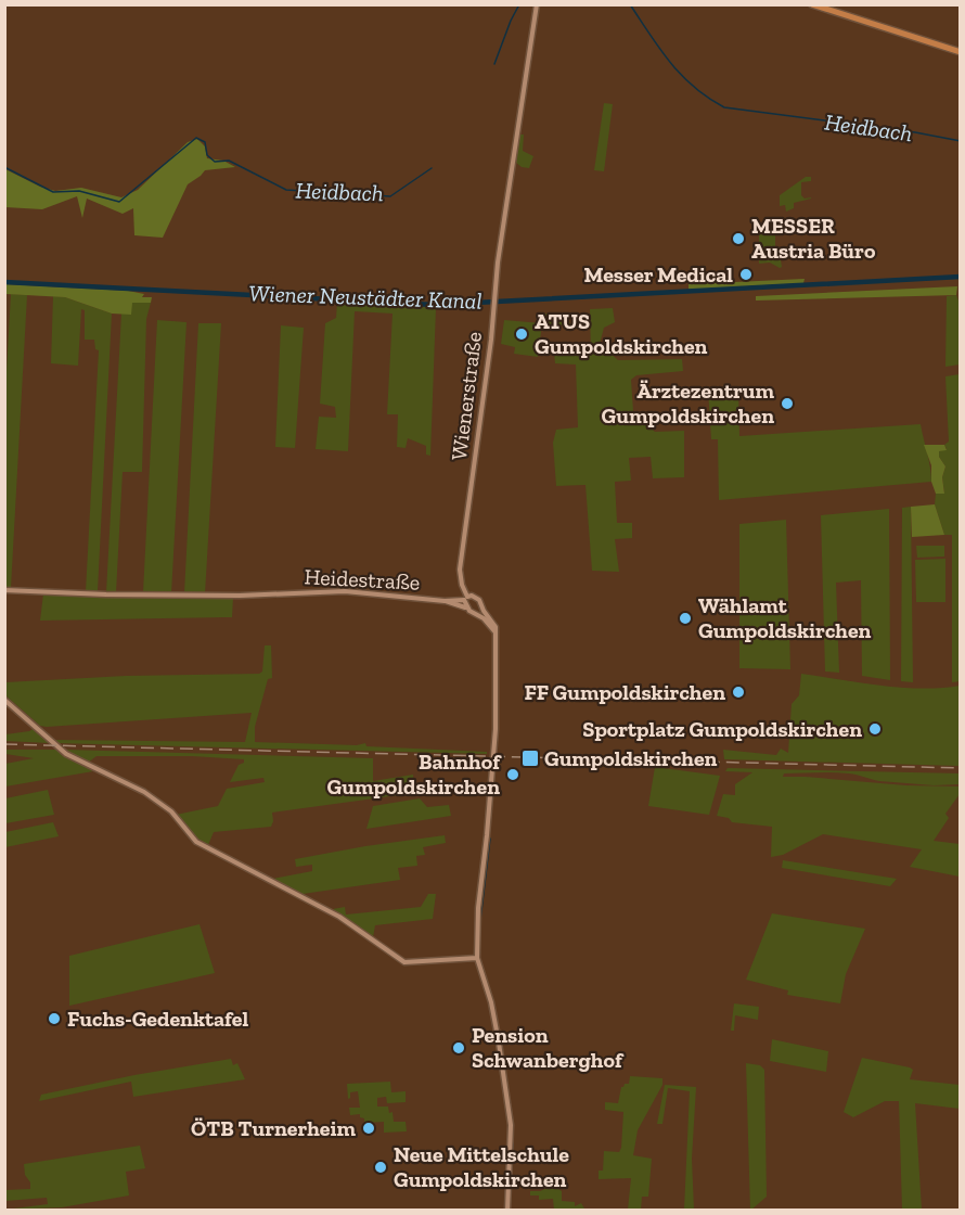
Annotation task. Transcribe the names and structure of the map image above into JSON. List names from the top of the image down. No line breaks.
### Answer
{"streets":{"street":["Wienerstraße","Heidestraße"]},"crossings":[["Wienerstraße","Heidestraße"]],"water":["Heidbach","Wiener Neustädter Kanal"],"places":{"other":["MESSER Austria Büro","Messer Medical","ATUS Gumpoldskirchen","Ärztezentrum Gumpoldskirchen","Wählamt Gumpoldskirchen","FF Gumpoldskirchen","Sportplatz Gumpoldskirchen","Bahnhof Gumpoldskirchen","Fuchs-Gedenktafel","Pension Schwanberghof","ÖTB Turnerheim","Neue Mittelschule Gumpoldskirchen"],"transit":["Gumpoldskirchen"]}}
